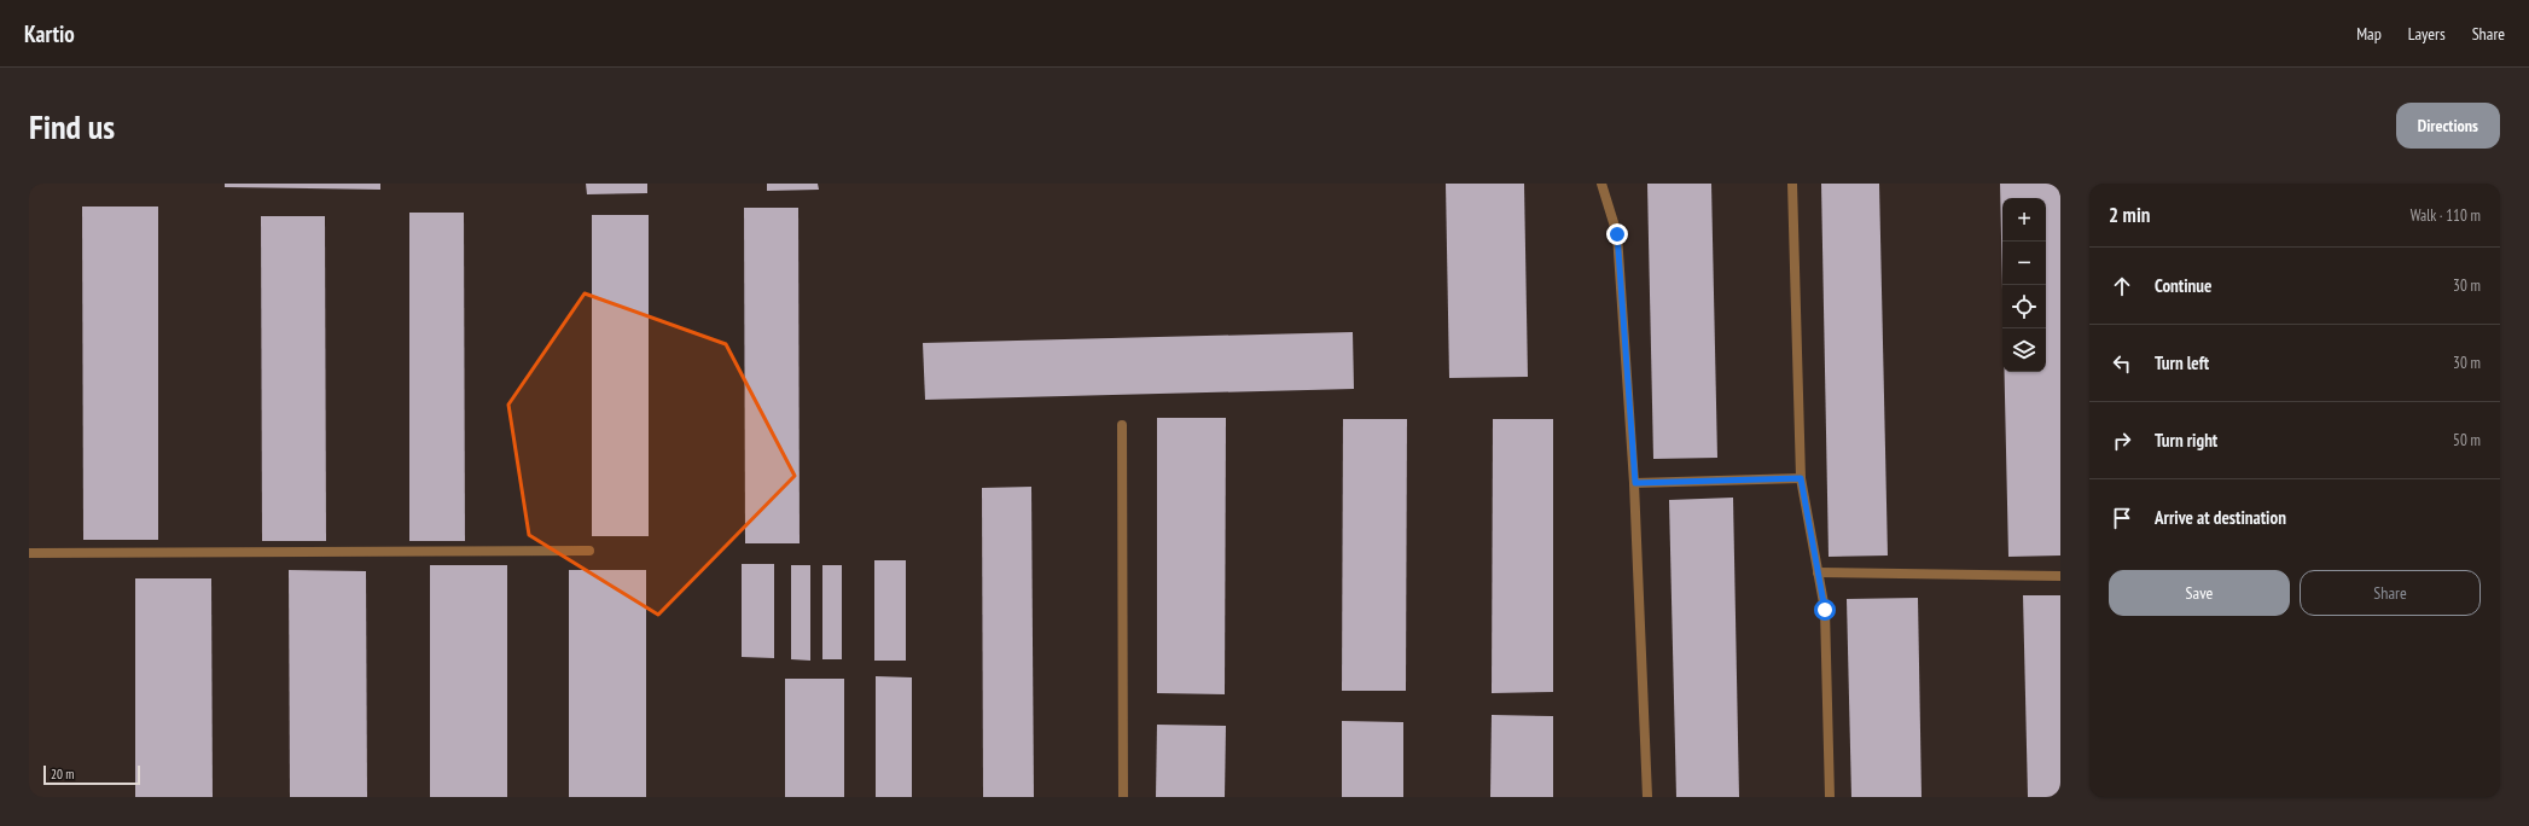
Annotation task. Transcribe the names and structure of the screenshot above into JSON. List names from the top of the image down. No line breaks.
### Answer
{"scale_bar":"20 m","page":{"header":"Kartio","nav":["Map","Layers","Share"],"buttons":["Directions",["Save","Share"]],"title":"Find us","heading":["2 min","Walk · 110 m"],"map_buttons":["+","−"],"list":[["Continue","30 m"],["Turn left","30 m"],["Turn right","50 m"],"Arrive at destination"],"scale":"20 m"}}
